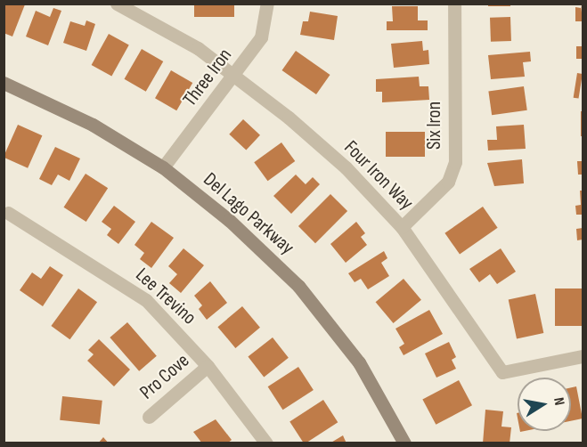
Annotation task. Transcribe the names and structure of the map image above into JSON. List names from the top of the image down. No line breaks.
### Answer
{"streets":{"street":["Three Iron","Six Iron","Four Iron Way","Del Lago Parkway","Lee Trevino","Pro Cove"]},"crossings":[["Three Iron","Four Iron Way"],["Three Iron","Del Lago Parkway"],["Six Iron","Four Iron Way"],["Lee Trevino","Pro Cove"]],"north":"right"}
